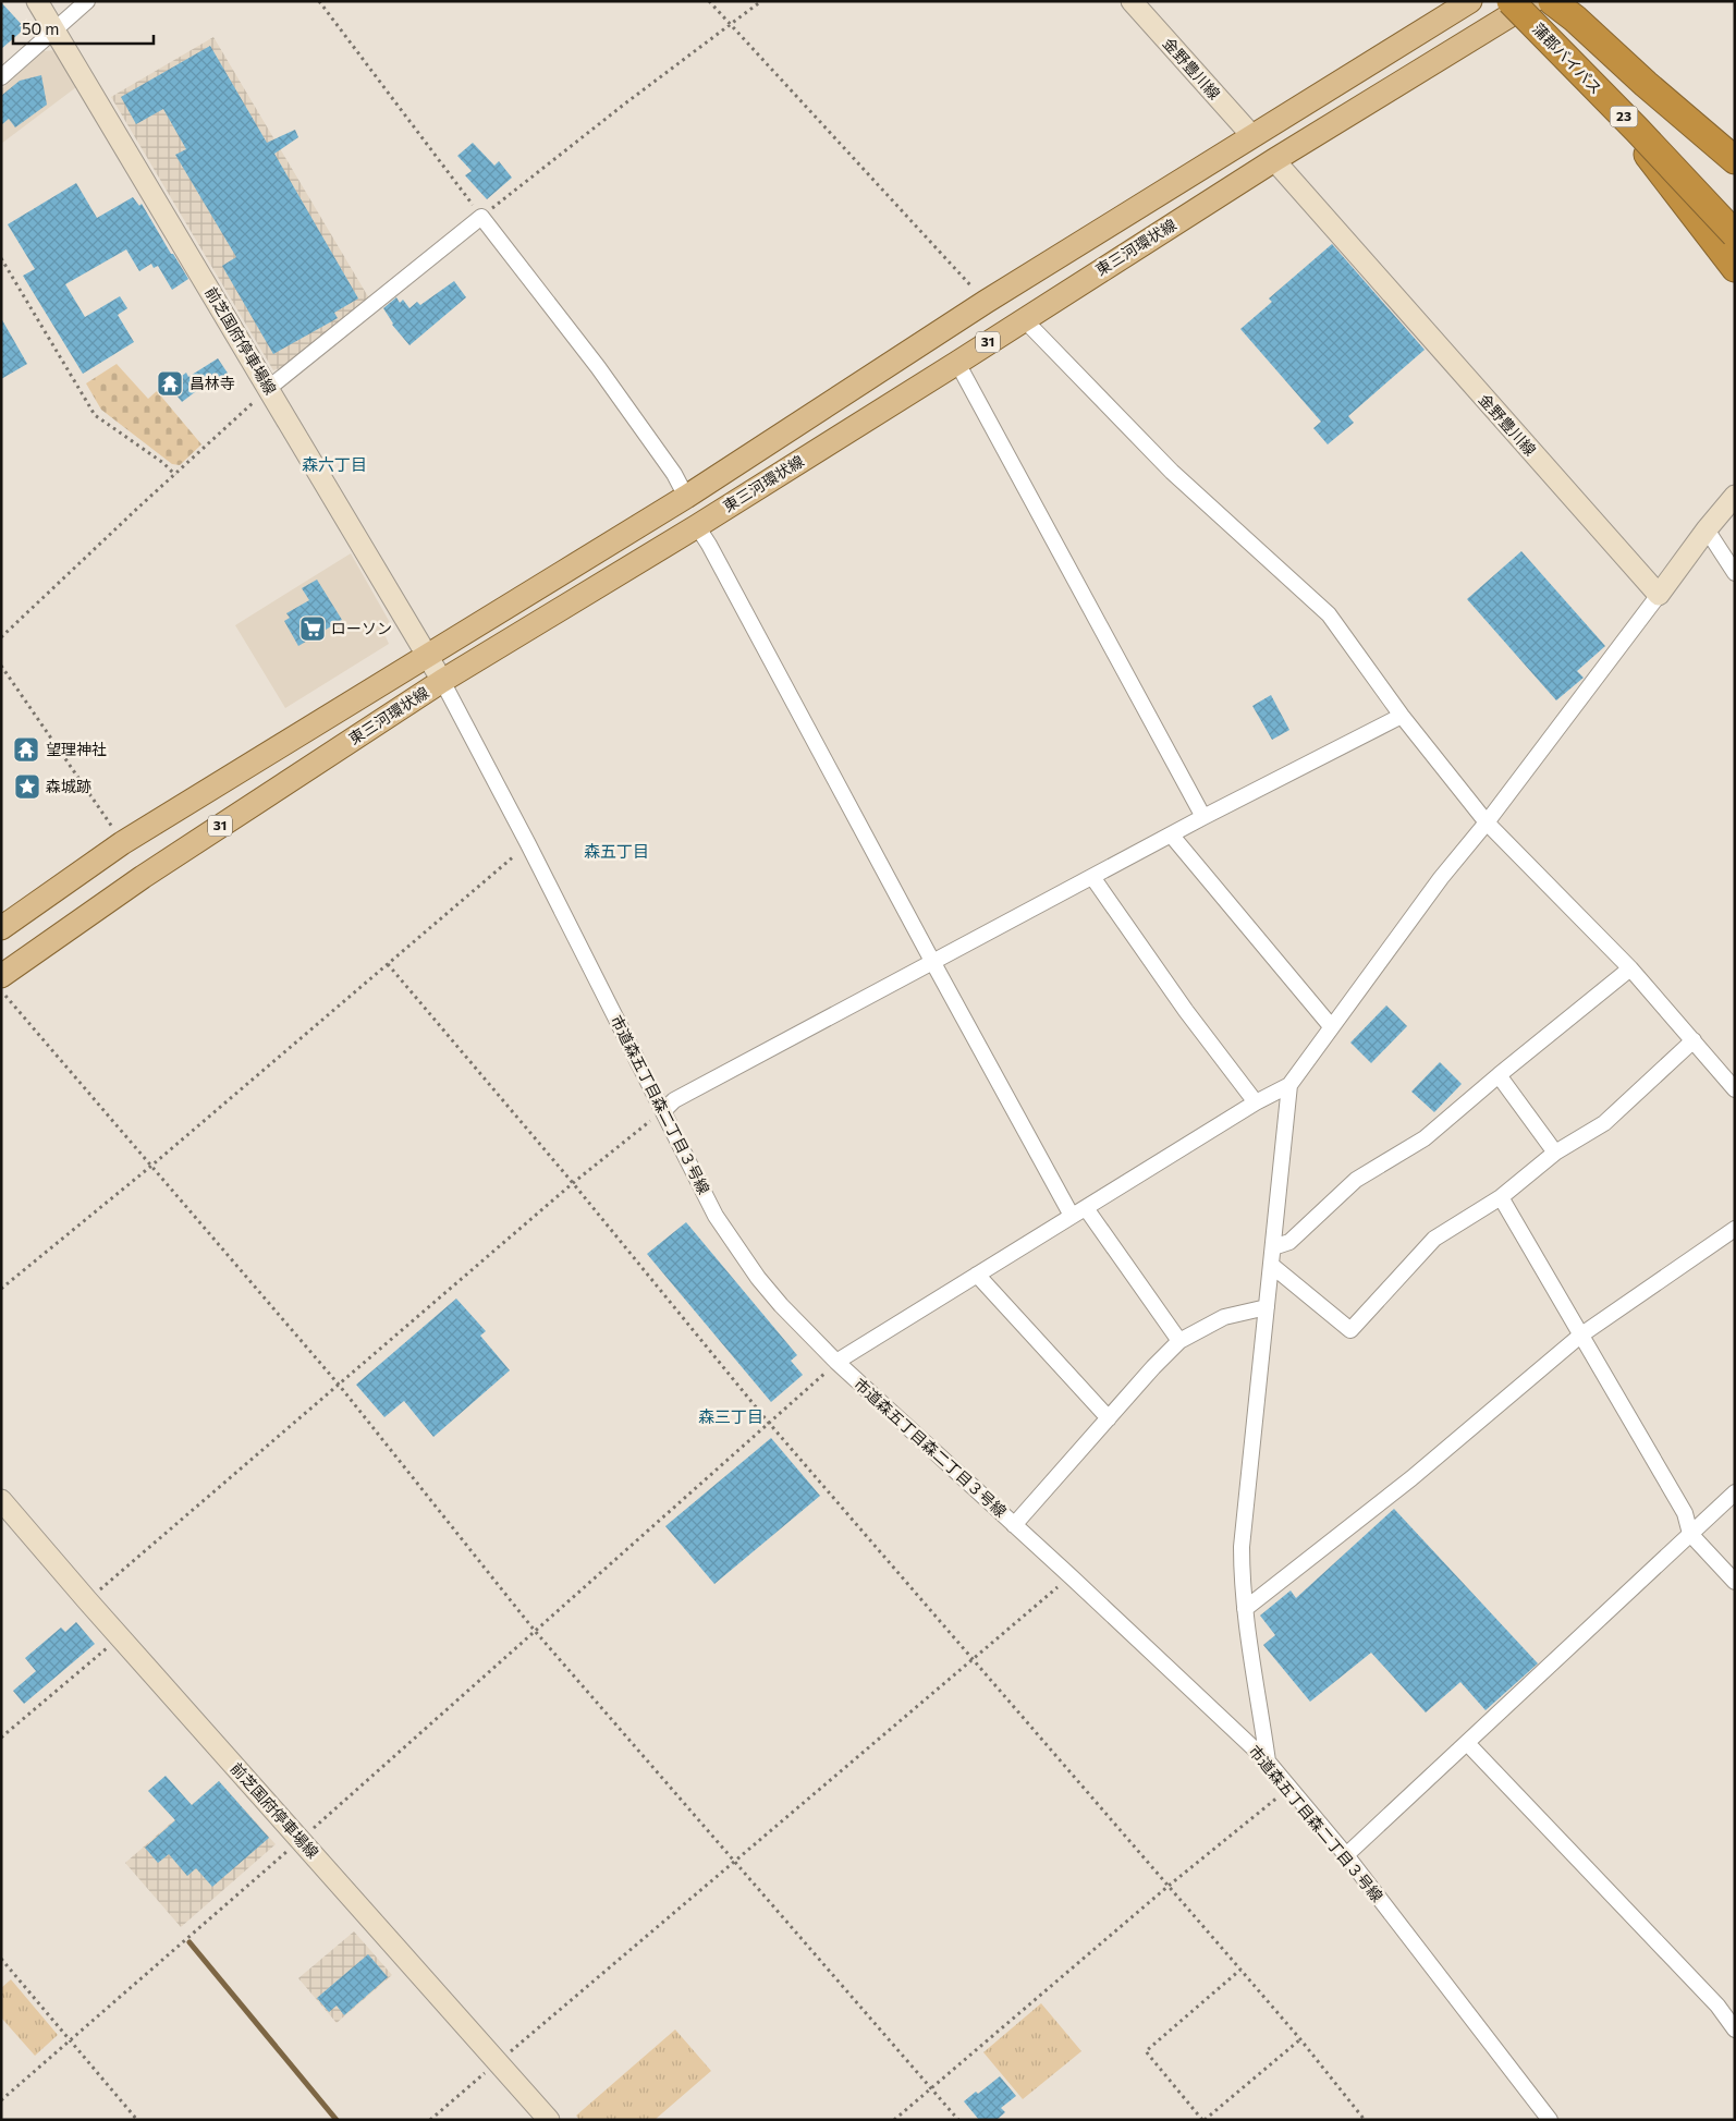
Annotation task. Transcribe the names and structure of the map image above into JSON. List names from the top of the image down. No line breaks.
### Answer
{"streets":{"highway":["蒲郡バイパス","23"],"main road":["金野豊川線","東三河環状線","前芝国府停車場線","31"],"street":["市道森五丁目森二丁目３号線"]},"crossings":[["蒲郡バイパス","東三河環状線"],["金野豊川線","東三河環状線"],["東三河環状線","前芝国府停車場線"],["東三河環状線","市道森五丁目森二丁目３号線"],["前芝国府停車場線","市道森五丁目森二丁目３号線"]],"districts":["森六丁目","森五丁目","森三丁目"],"places":{"temple":["昌林寺","望理神社"],"supermarket":["ローソン"],"place":["森城跡"]},"scale_bar":"50 m"}
